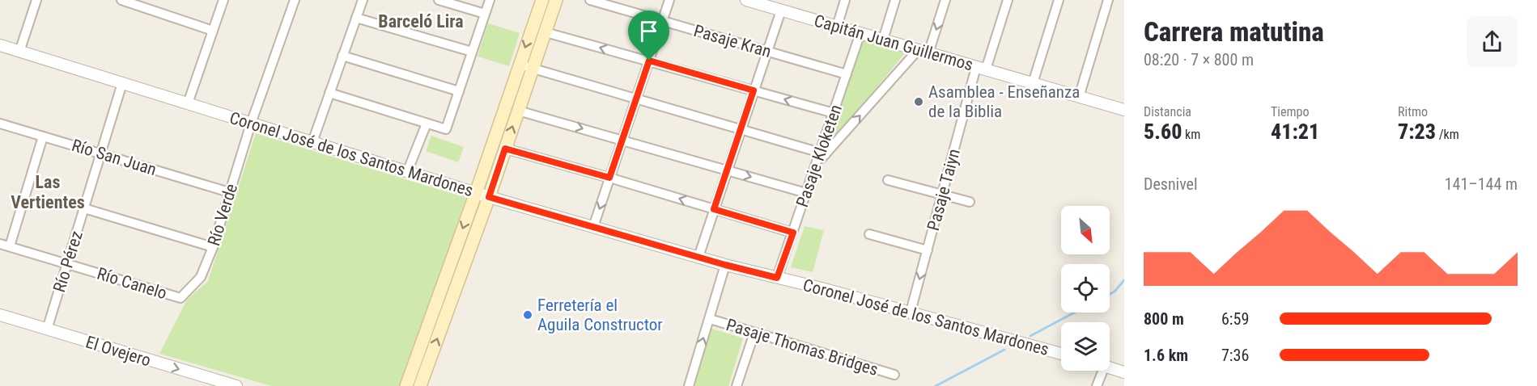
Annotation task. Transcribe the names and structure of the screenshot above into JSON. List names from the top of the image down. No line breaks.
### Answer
{"streets":{"street":["Pasaje Kran","Capitán Juan Guillermos","Coronel José de los Santos Mardones","Pasaje Kloketen","Río San Juan","Pasaje Taiyn","Río Verde","Río Pérez","Río Canelo","Pasaje Thomas Bridges","El Ovejero"]},"crossings":[["Pasaje Kran","Pasaje Kloketen"],["Capitán Juan Guillermos","Pasaje Kloketen"],["Capitán Juan Guillermos","Pasaje Taiyn"],["Coronel José de los Santos Mardones","Pasaje Kloketen"],["Coronel José de los Santos Mardones","Pasaje Taiyn"],["Coronel José de los Santos Mardones","Río Verde"],["Coronel José de los Santos Mardones","Río Pérez"],["Río San Juan","Río Verde"],["Río San Juan","Río Pérez"],["Río Verde","Río Canelo"],["Río Pérez","Río Canelo"],["Río Pérez","El Ovejero"]],"one_way":["El Ovejero"],"districts":["Barceló Lira","Las Vertientes"],"places":["Asamblea - Enseñanza de la Biblia","Ferretería el Aguila Constructor"],"north":"bottom right","page":{"heading":["Carrera matutina","08:20 · 7 × 800 m"],"stats":[["Distancia","5.60 km"],["Tiempo","41:21"],["Ritmo","7:23 /km"]],"chart":["Desnivel","141–144 m"],"list":[{"name":"800 m","note":"6:59"},{"name":"1.6 km","note":"7:36"}]}}
